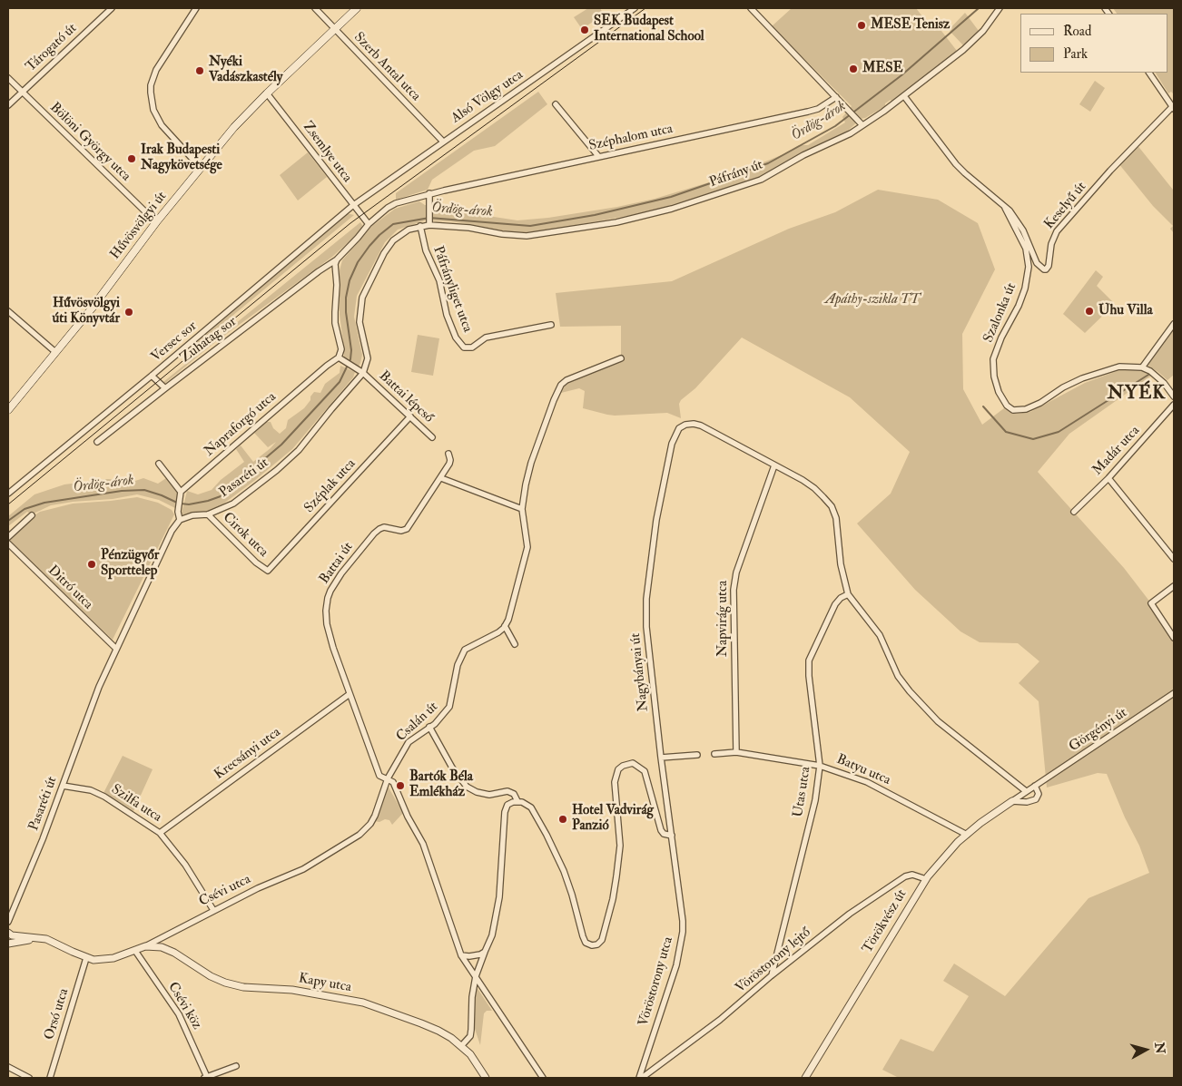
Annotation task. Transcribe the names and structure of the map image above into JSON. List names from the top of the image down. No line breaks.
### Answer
{"streets":{"main road":["Hűvösvölgyi út"],"street":["Tárogató út","Szerb Antal utca","Alsó Völgy utca","Széphalom utca","Bölöni György utca","Zsemlye utca","Páfrány út","Keselyű út","Páfrányliget utca","Szalonka út","Zuhatag sor","Versec sor","Battai lépcső","Napraforgó utca","Madár utca","Pasaréti út","Széplak utca","Cirok utca","Battai út","Ditró utca","Napvirág utca","Nagybányai út","Csalán út","Görgényi út","Krecsányi utca","Batyu utca","Utas utca","Szilfa utca","Csévi utca","Törökvész út","Vöröstorony lejtő","Vöröstorony utca","Kapy utca","Csévi köz","Orsó utca"]},"crossings":[["Tárogató út","Bölöni György utca"],["Szerb Antal utca","Alsó Völgy utca"],["Szerb Antal utca","Hűvösvölgyi út"],["Alsó Völgy utca","Zsemlye utca"],["Alsó Völgy utca","Versec sor"],["Széphalom utca","Zuhatag sor"],["Bölöni György utca","Hűvösvölgyi út"],["Zsemlye utca","Hűvösvölgyi út"],["Zsemlye utca","Zuhatag sor"],["Zsemlye utca","Versec sor"],["Páfrány út","Szalonka út"],["Keselyű út","Szalonka út"],["Battai lépcső","Napraforgó utca"],["Battai lépcső","Pasaréti út"],["Battai lépcső","Széplak utca"],["Pasaréti út","Cirok utca"],["Pasaréti út","Ditró utca"],["Pasaréti út","Szilfa utca"],["Széplak utca","Cirok utca"],["Battai út","Csalán út"],["Battai út","Krecsányi utca"],["Battai út","Csévi utca"],["Napvirág utca","Nagybányai út"],["Napvirág utca","Batyu utca"],["Nagybányai út","Utas utca"],["Nagybányai út","Törökvész út"],["Nagybányai út","Vöröstorony utca"],["Csalán út","Csévi utca"],["Görgényi út","Törökvész út"],["Krecsányi utca","Szilfa utca"],["Batyu utca","Utas utca"],["Batyu utca","Törökvész út"],["Utas utca","Vöröstorony lejtő"],["Szilfa utca","Csévi utca"],["Csévi utca","Kapy utca"],["Csévi utca","Csévi köz"],["Csévi utca","Orsó utca"],["Törökvész út","Vöröstorony lejtő"],["Vöröstorony lejtő","Vöröstorony utca"]],"districts":["NYÉK"],"water":["Ördög-árok"],"parks":["Apáthy-szikla TT"],"places":["MESE Tenisz","SEK Budapest International School","MESE","Nyéki Vadászkastély","Irak Budapesti Nagykövetsége","Uhu Villa","Hűvösvölgyi úti Könyvtár","Pénzügyőr Sporttelep","Bartók Béla Emlékház","Hotel Vadvirág Panzió"],"legend":["Road","Park"],"north":"right"}
